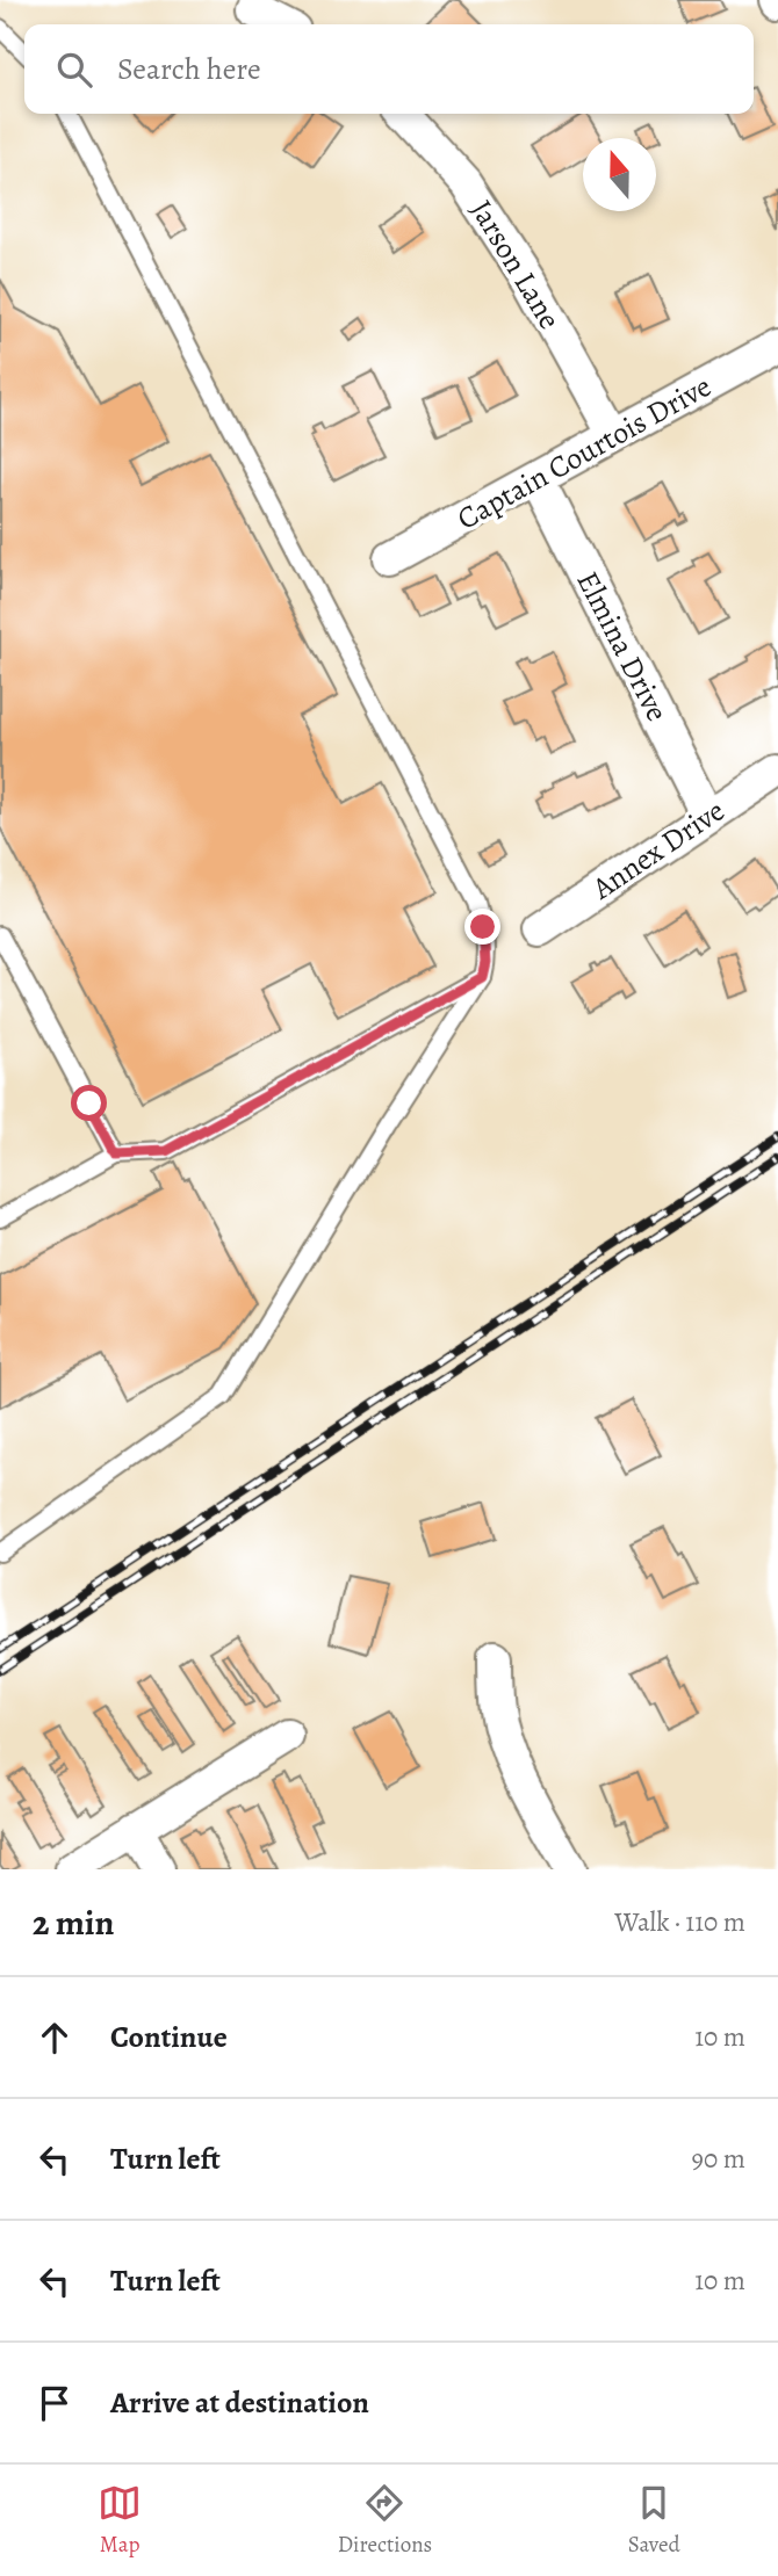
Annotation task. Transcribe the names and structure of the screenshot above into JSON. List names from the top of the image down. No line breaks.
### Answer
{"streets":{"street":["Jarson Lane","Captain Courtois Drive","Elmina Drive","Annex Drive"]},"crossings":[["Jarson Lane","Captain Courtois Drive"],["Captain Courtois Drive","Elmina Drive"],["Elmina Drive","Annex Drive"]],"north":"top","page":{"search":"Search here","heading":["2 min","Walk · 110 m"],"list":[["Continue","10 m"],["Turn left","90 m"],["Turn left","10 m"],"Arrive at destination"],"nav":["Map","Directions","Saved"]}}
